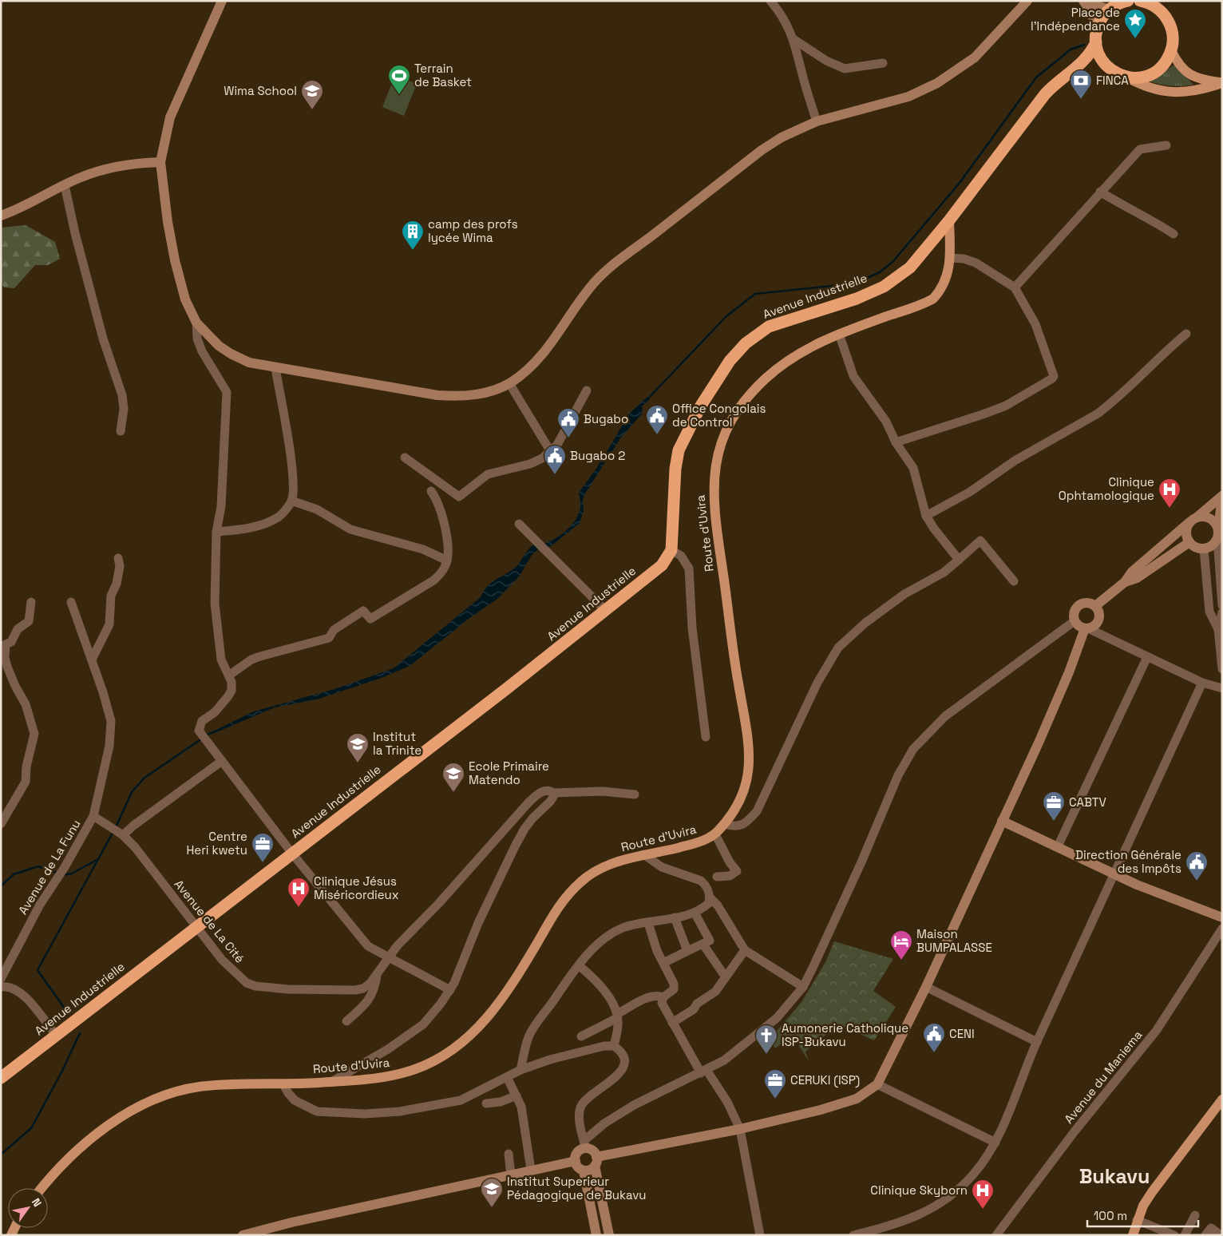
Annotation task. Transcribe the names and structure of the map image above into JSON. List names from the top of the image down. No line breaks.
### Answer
{"streets":{"highway":["Avenue Industrielle"],"main road":["Route d'Uvira"],"street":["Avenue de La Funu","Avenue de La Cité","Avenue du Maniema"]},"crossings":[["Avenue Industrielle","Route d'Uvira"],["Avenue Industrielle","Avenue de La Cité"],["Avenue de La Funu","Avenue de La Cité"]],"districts":["Bukavu"],"places":{"place":["Place de l'Indépendance"],"sports":["Terrain de Basket"],"bank":["FINCA"],"school or university":["Wima School","Institut la Trinite","Ecole Primaire Matendo","Institut Superieur Pédagogique de Bukavu"],"building":["camp des profs lycée Wima"],"public building":["Office Congolais de Control","Bugabo","Bugabo 2","Direction Générale des Impôts","CENI"],"hospital":["Clinique Ophtamologique","Clinique Jésus Miséricordieux","Clinique Skyborn"],"office":["CABTV","Centre Heri kwetu","CERUKI (ISP)"],"hotel":["Maison BUMPALASSE"],"church":["Aumonerie Catholique ISP-Bukavu"]},"scale_bar":"100 m","north":"top right"}
